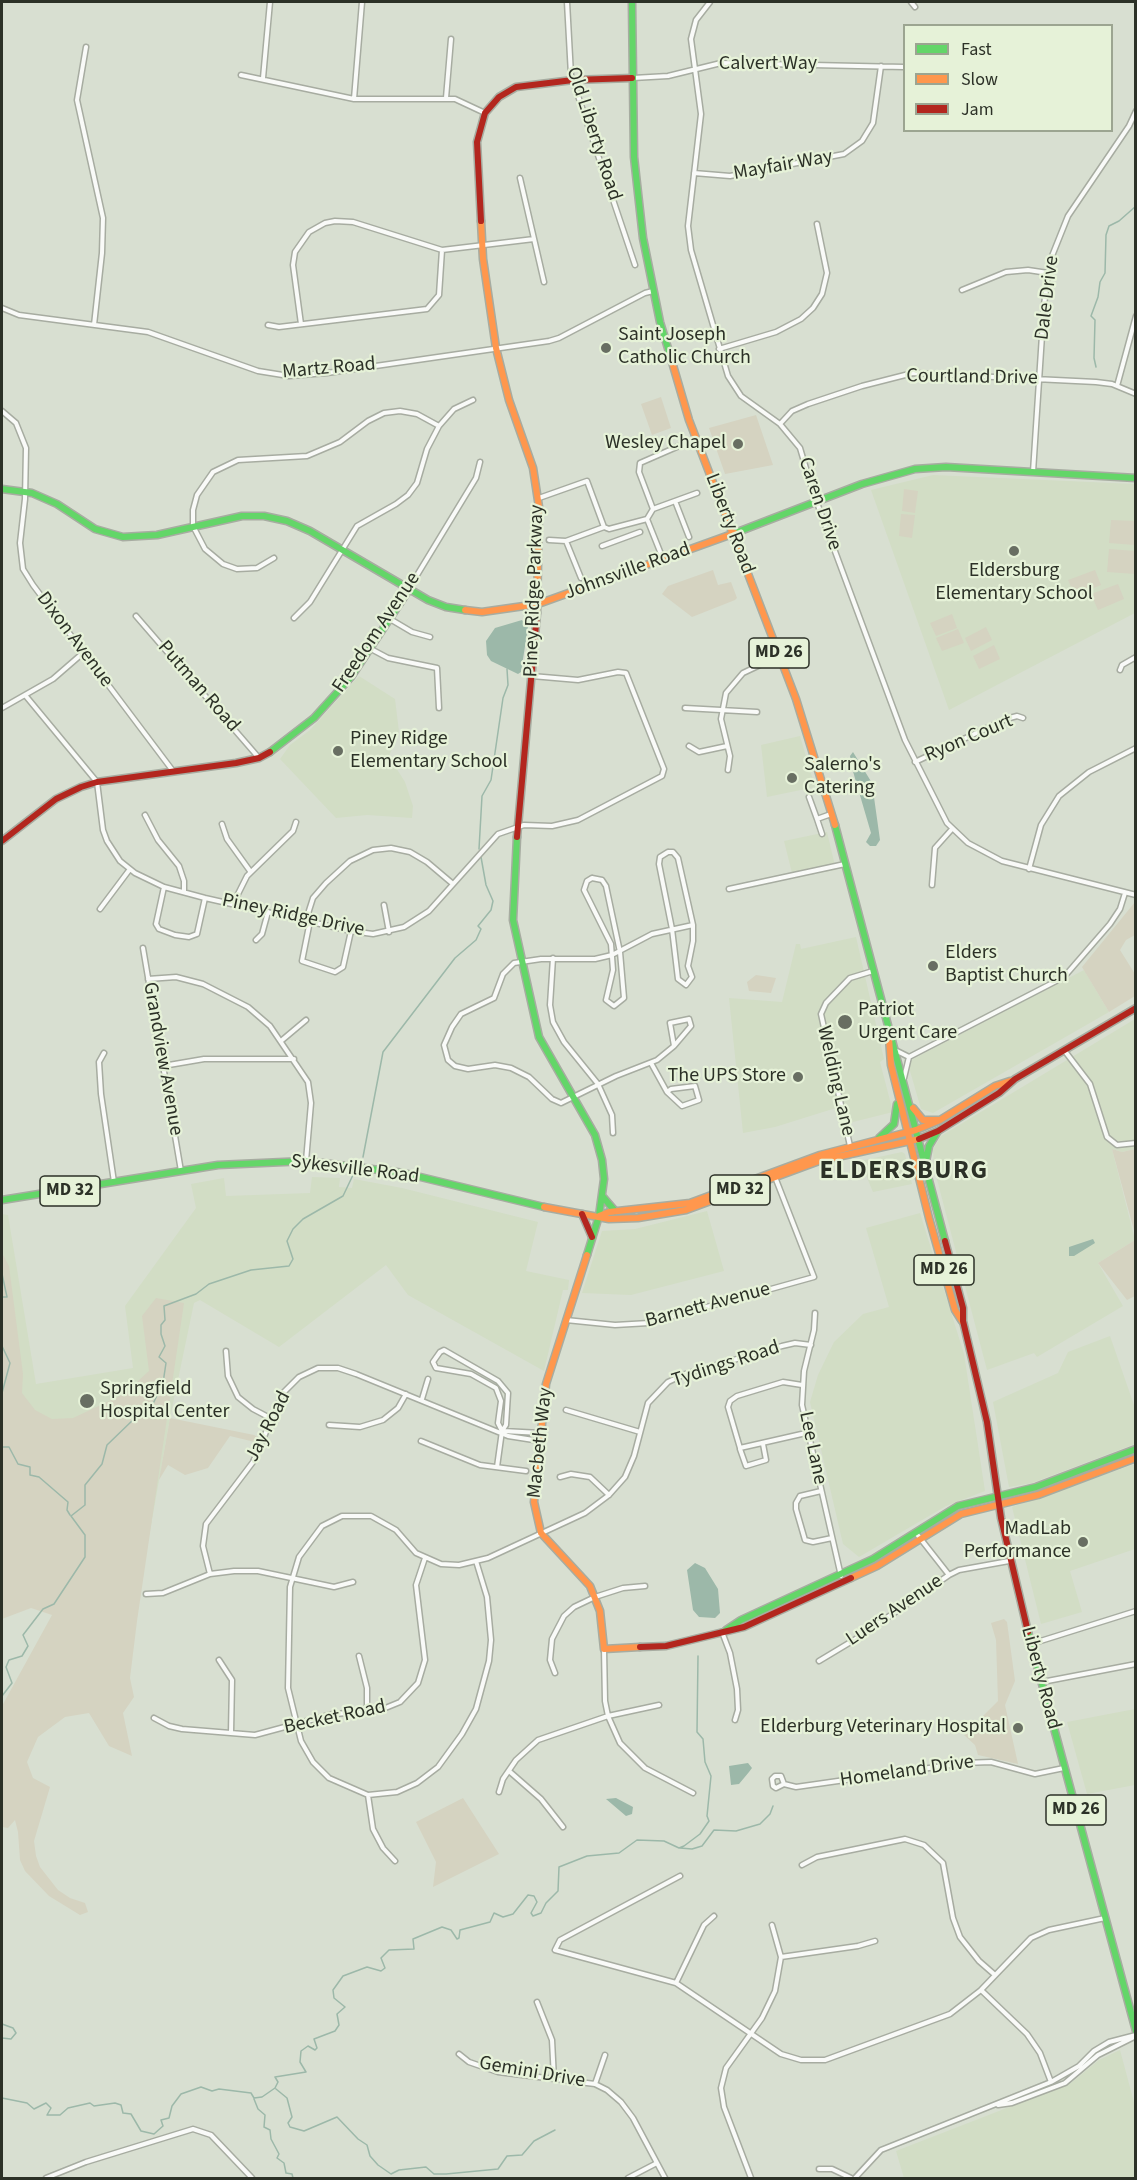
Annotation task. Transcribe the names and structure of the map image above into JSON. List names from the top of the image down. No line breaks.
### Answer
{"streets":{"street":["Calvert Way","Old Liberty Road","Mayfair Way","Dale Drive","Martz Road","Courtland Drive","Caren Drive","Liberty Road","Johnsville Road","Piney Ridge Parkway","Freedom Avenue","Dixon Avenue","MD 26","Putman Road","Ryon Court","Piney Ridge Drive","Grandview Avenue","Welding Lane","Sykesville Road","MD 32","Barnett Avenue","Tydings Road","Jay Road","Macbeth Way","Lee Lane","Luers Avenue","Becket Road","Homeland Drive","Gemini Drive"]},"crossings":[["Calvert Way","Mayfair Way"],["Calvert Way","Caren Drive"],["Calvert Way","Liberty Road"],["Mayfair Way","Caren Drive"],["Dale Drive","Courtland Drive"],["Dale Drive","Johnsville Road"],["Martz Road","Liberty Road"],["Martz Road","Piney Ridge Parkway"],["Courtland Drive","Caren Drive"],["Caren Drive","Johnsville Road"],["Caren Drive","Ryon Court"],["Liberty Road","Johnsville Road"],["Liberty Road","Welding Lane"],["Liberty Road","Sykesville Road"],["Liberty Road","Luers Avenue"],["Liberty Road","Homeland Drive"],["Johnsville Road","Piney Ridge Parkway"],["Johnsville Road","Freedom Avenue"],["Johnsville Road","Dixon Avenue"],["Piney Ridge Parkway","Piney Ridge Drive"],["Piney Ridge Parkway","Sykesville Road"],["Piney Ridge Parkway","Macbeth Way"],["Freedom Avenue","Dixon Avenue"],["Freedom Avenue","Putman Road"],["Freedom Avenue","Piney Ridge Drive"],["Grandview Avenue","Sykesville Road"],["Welding Lane","Sykesville Road"],["Sykesville Road","Barnett Avenue"],["Sykesville Road","Macbeth Way"],["Barnett Avenue","Macbeth Way"],["Tydings Road","Macbeth Way"],["Tydings Road","Lee Lane"],["Tydings Road","Becket Road"],["Jay Road","Macbeth Way"]],"districts":["ELDERSBURG"],"places":["Saint Joseph Catholic Church","Wesley Chapel","Eldersburg Elementary School","Piney Ridge Elementary School","Salerno's Catering","Elders Baptist Church","Patriot Urgent Care","The UPS Store","Springfield Hospital Center","MadLab Performance","Elderburg Veterinary Hospital"],"legend":["Fast","Slow","Jam"]}
